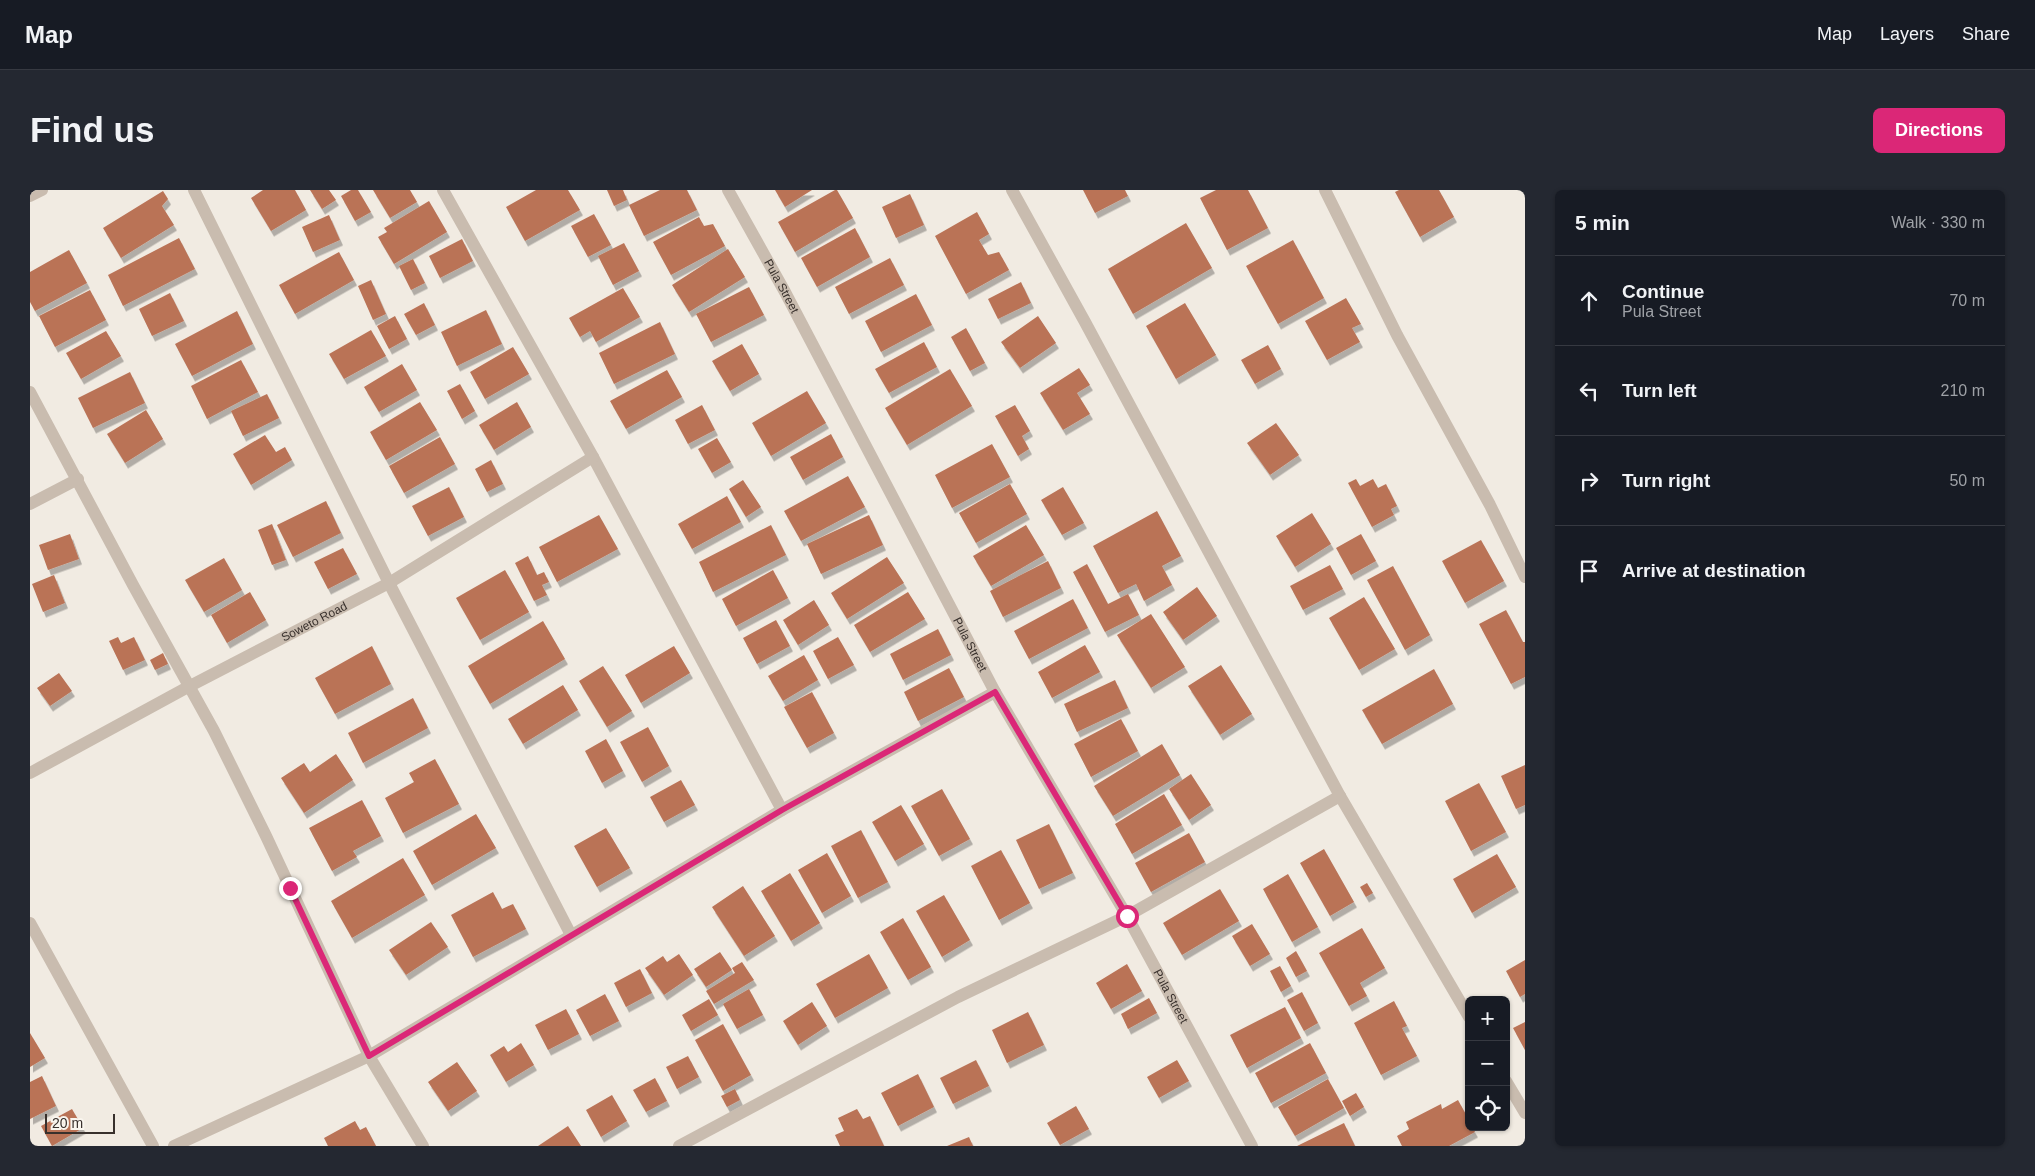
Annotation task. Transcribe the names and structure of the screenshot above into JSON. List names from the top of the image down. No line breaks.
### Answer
{"streets":{"street":["Pula Street","Soweto Road"]},"scale_bar":"20 m","page":{"header":"Map","nav":["Map","Layers","Share"],"buttons":"Directions","title":"Find us","heading":["5 min","Walk · 330 m"],"list":[["Continue","Pula Street","70 m"],["Turn left","210 m"],["Turn right","50 m"],"Arrive at destination"],"map_buttons":["+","−"],"scale":"20 m"}}
